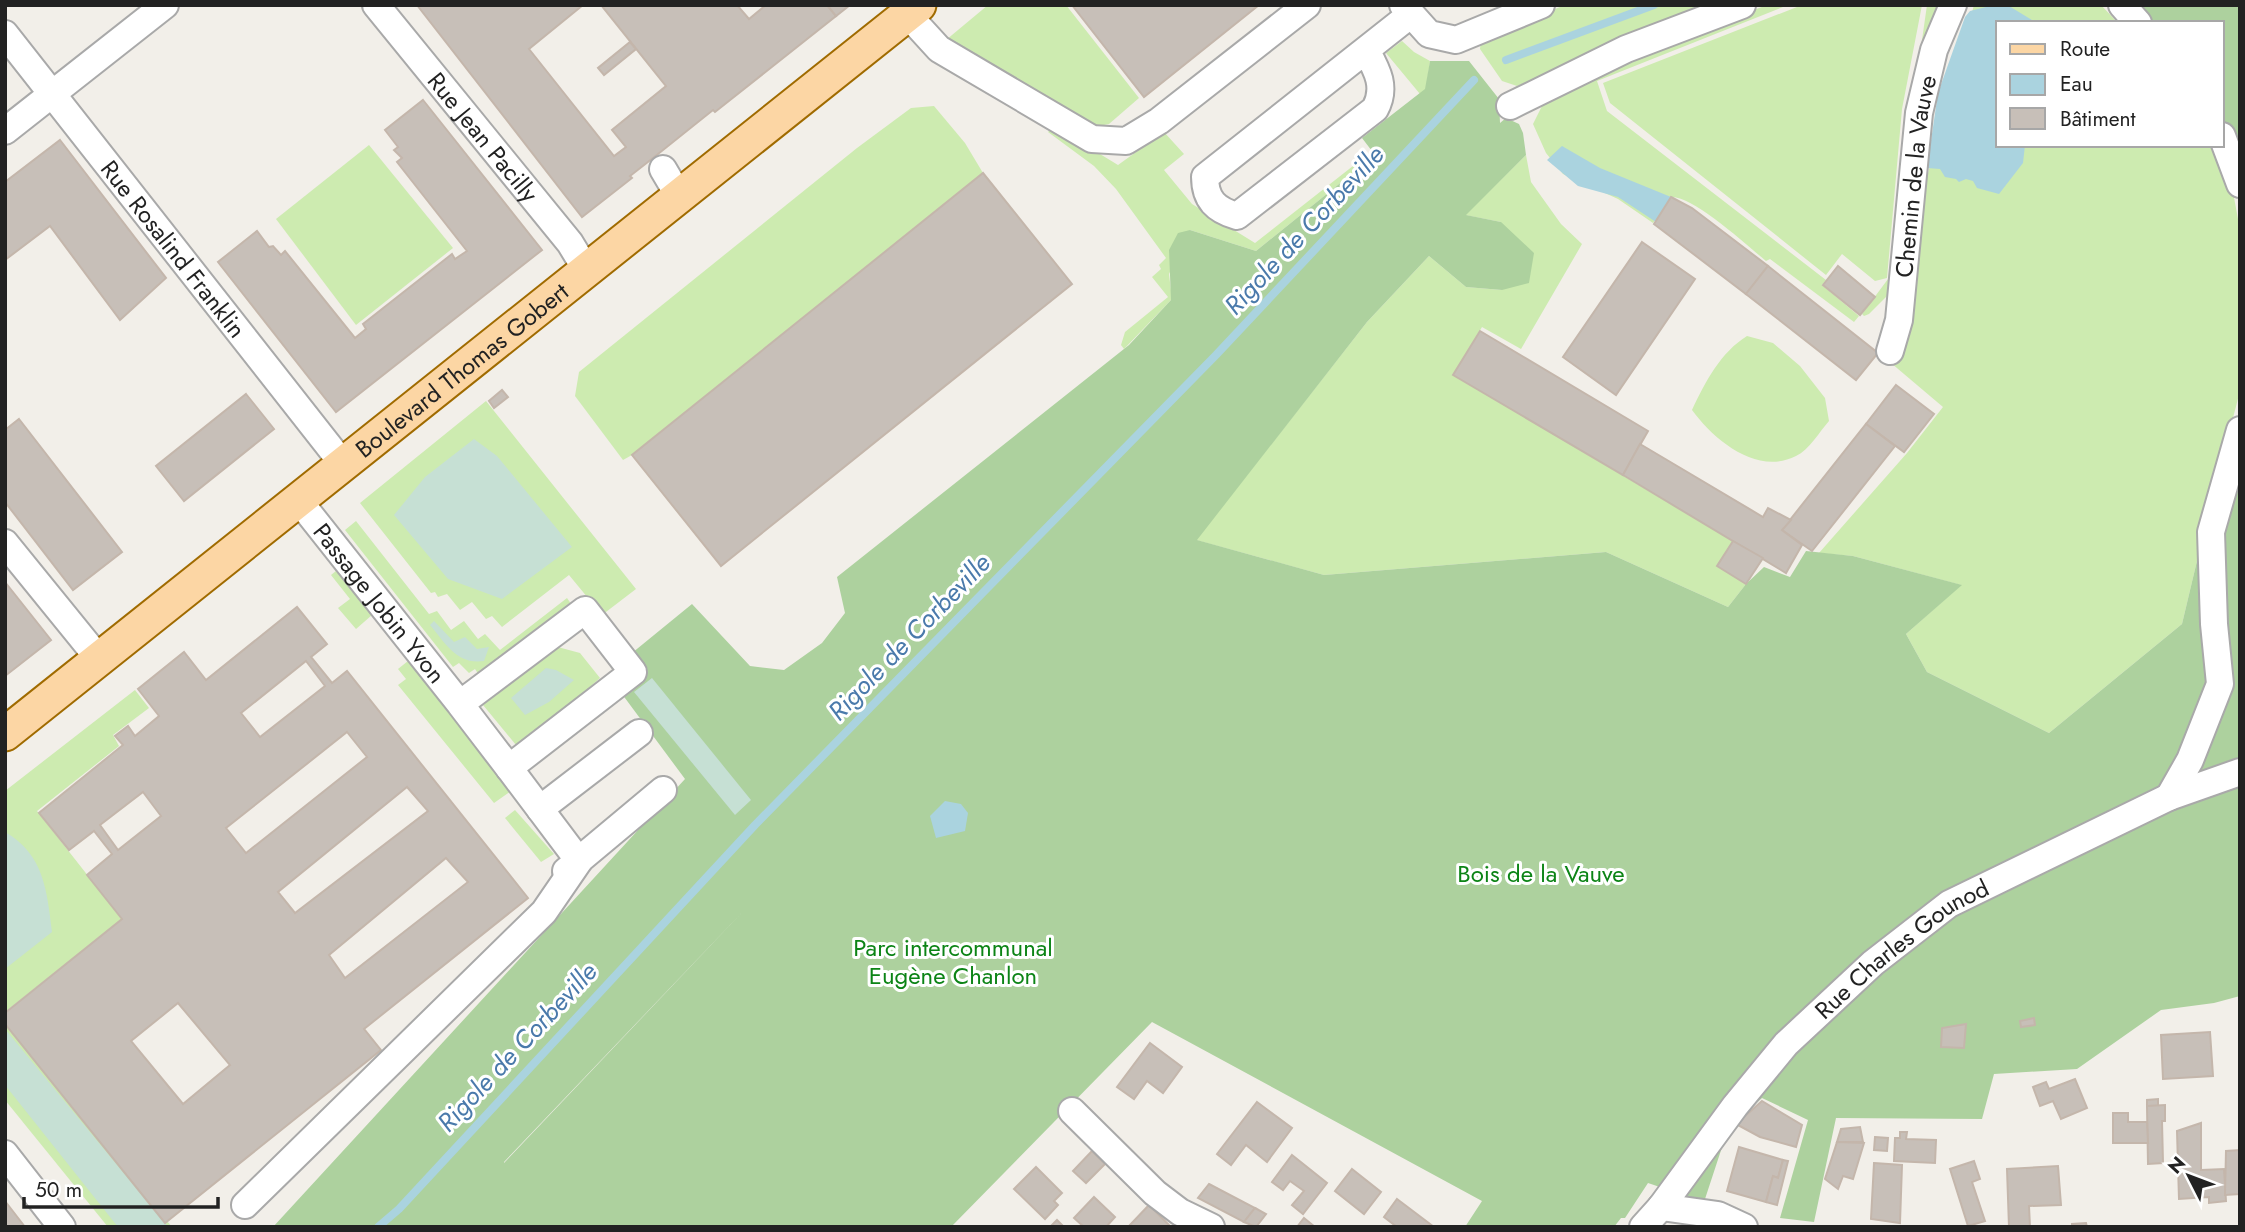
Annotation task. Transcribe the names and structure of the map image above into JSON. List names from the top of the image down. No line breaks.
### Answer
{"streets":{"main road":["Boulevard Thomas Gobert"],"street":["Rue Jean Pacilly","Chemin de la Vauve","Rue Rosalind Franklin","Passage Jobin Yvon","Rue Charles Gounod"]},"crossings":[["Rue Jean Pacilly","Boulevard Thomas Gobert"],["Rue Rosalind Franklin","Boulevard Thomas Gobert"],["Boulevard Thomas Gobert","Passage Jobin Yvon"]],"water":["Rigole de Corbeville"],"parks":["Bois de la Vauve","Parc intercommunal Eugène Chanlon"],"legend":["Route","Eau","Bâtiment"],"scale_bar":"50 m","north":"top left"}
